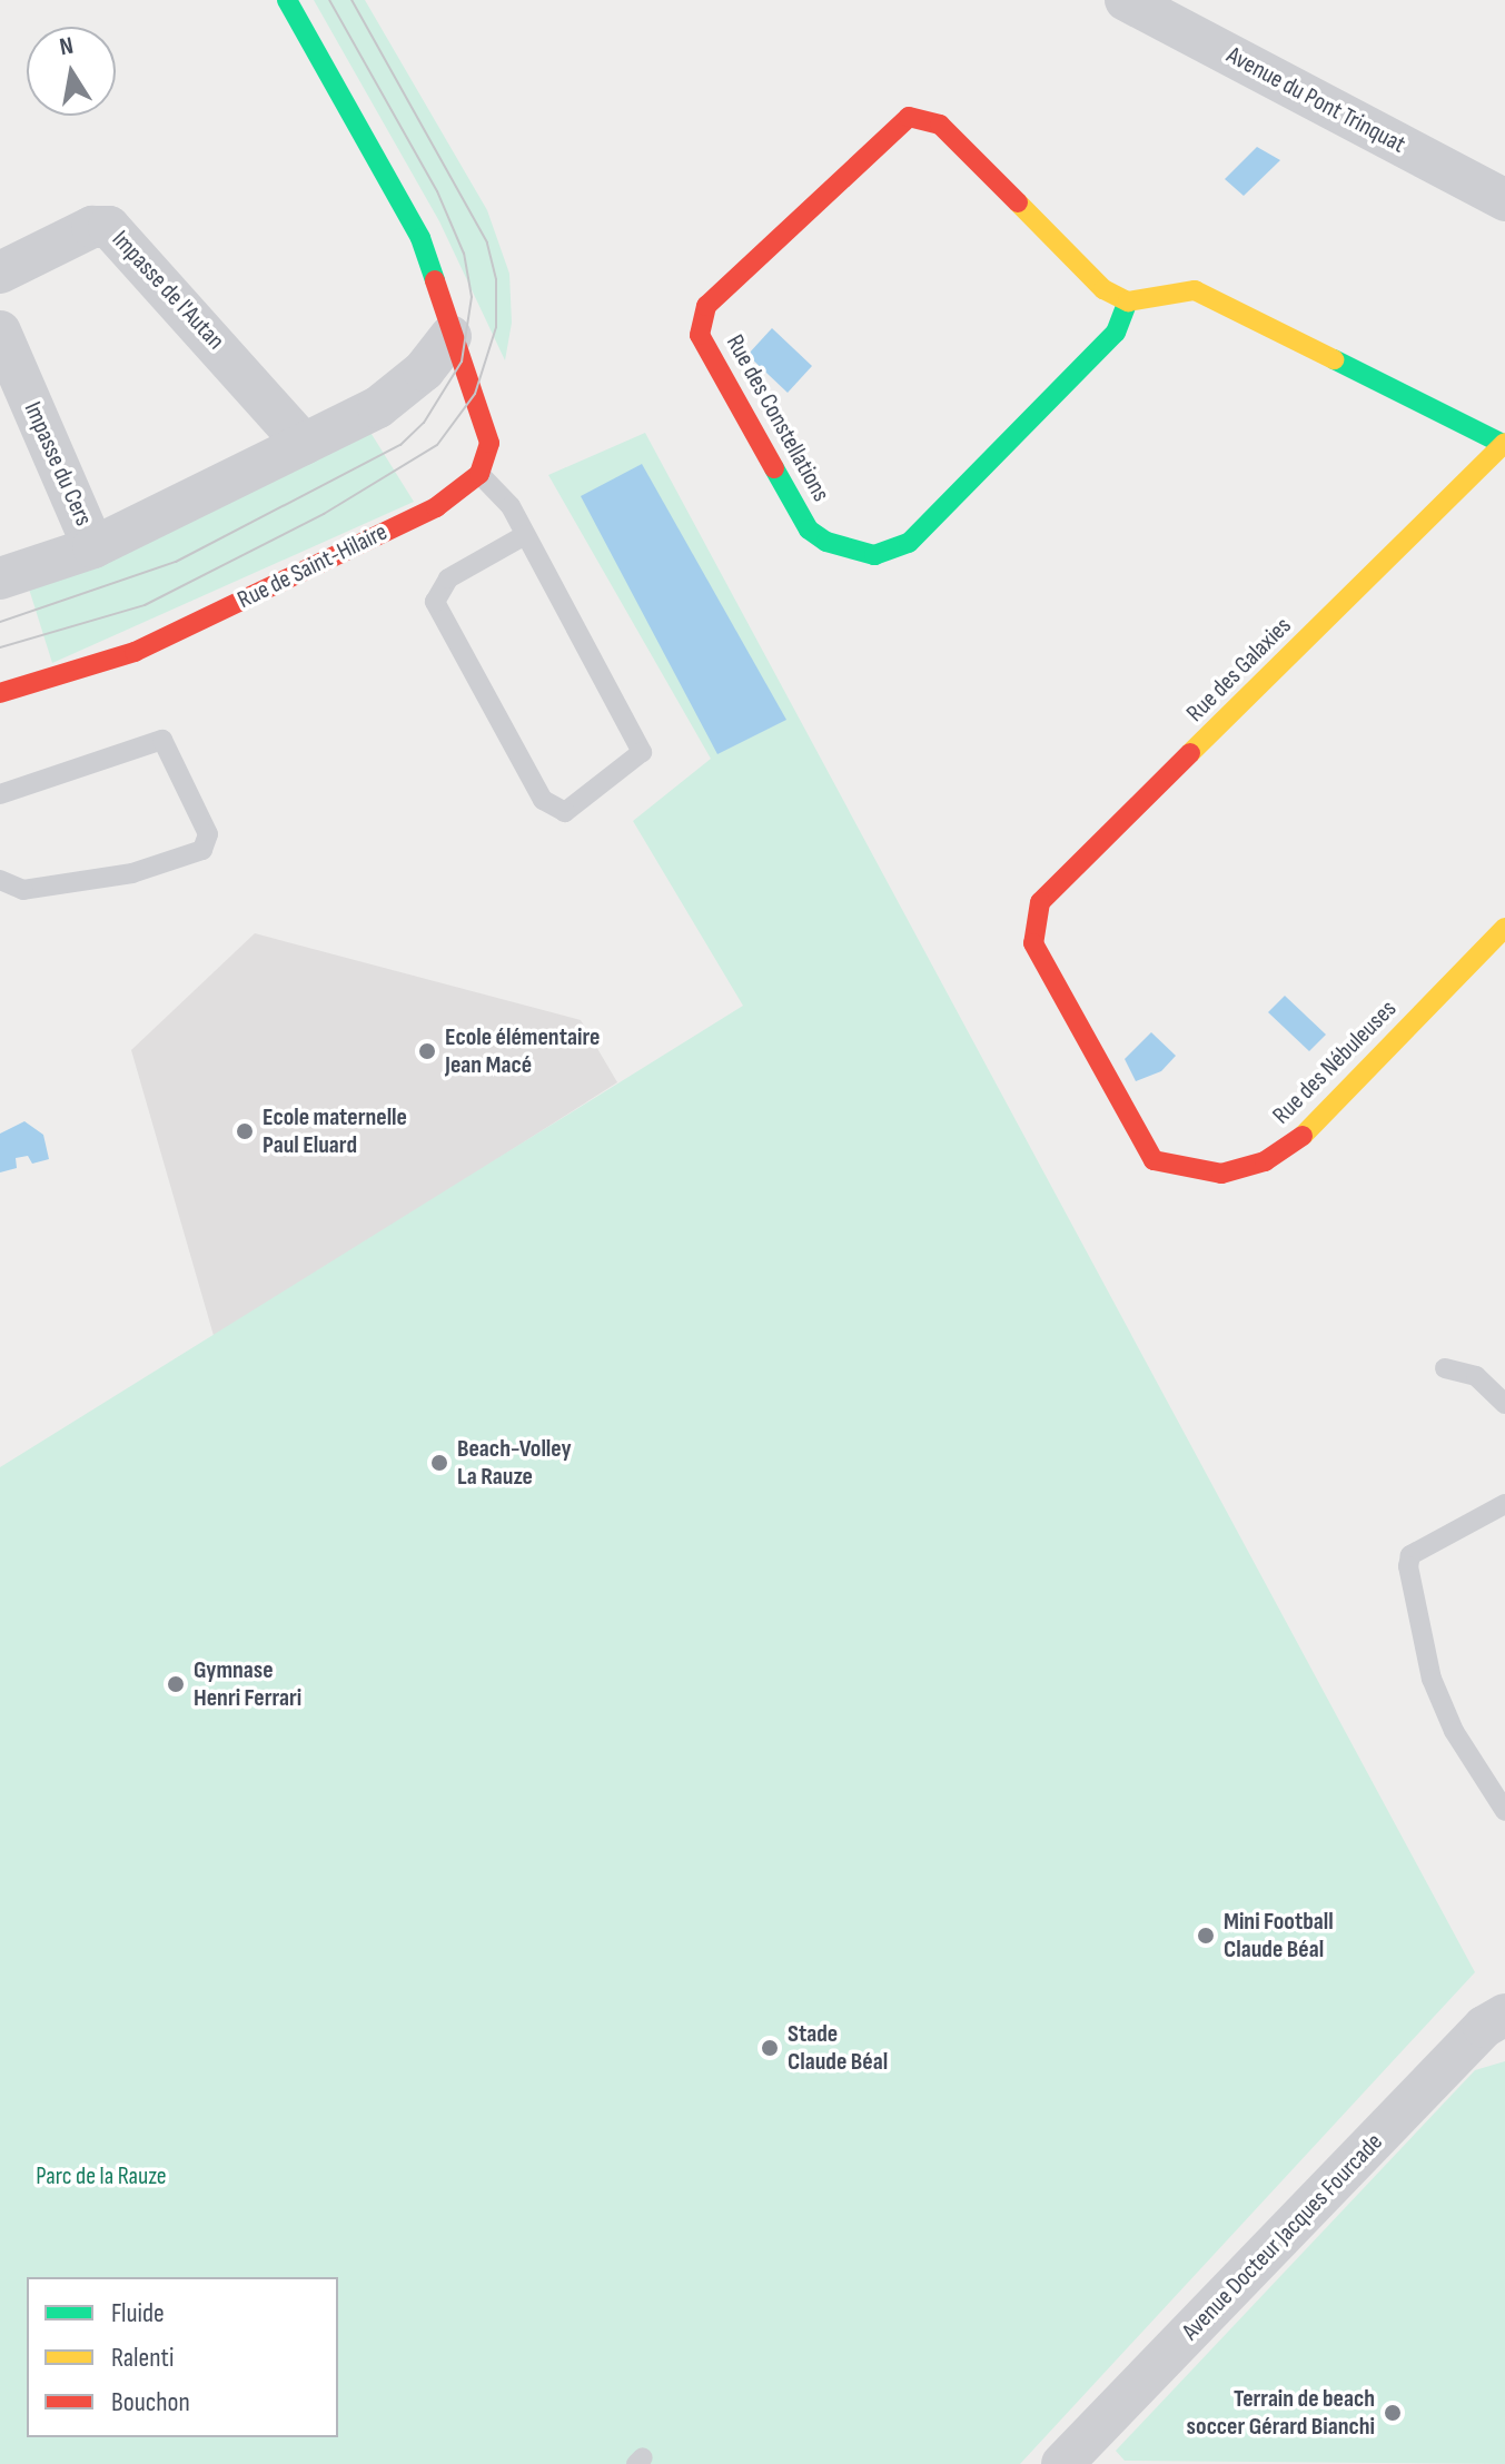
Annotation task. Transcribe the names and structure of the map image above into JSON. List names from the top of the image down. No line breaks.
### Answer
{"streets":{"street":["Avenue du Pont Trinquat","Impasse de l'Autan","Rue des Constellations","Impasse du Cers","Rue de Saint-Hilaire","Rue des Galaxies","Rue des Nébuleuses","Avenue Docteur Jacques Fourcade"]},"crossings":[["Rue des Galaxies","Rue des Nébuleuses"]],"parks":["Parc de la Rauze"],"places":["Ecole élémentaire Jean Macé","Ecole maternelle Paul Eluard","Beach-Volley La Rauze","Gymnase Henri Ferrari","Mini Football Claude Béal","Stade Claude Béal","Terrain de beach soccer Gérard Bianchi"],"legend":["Fluide","Ralenti","Bouchon"],"north":"top"}
